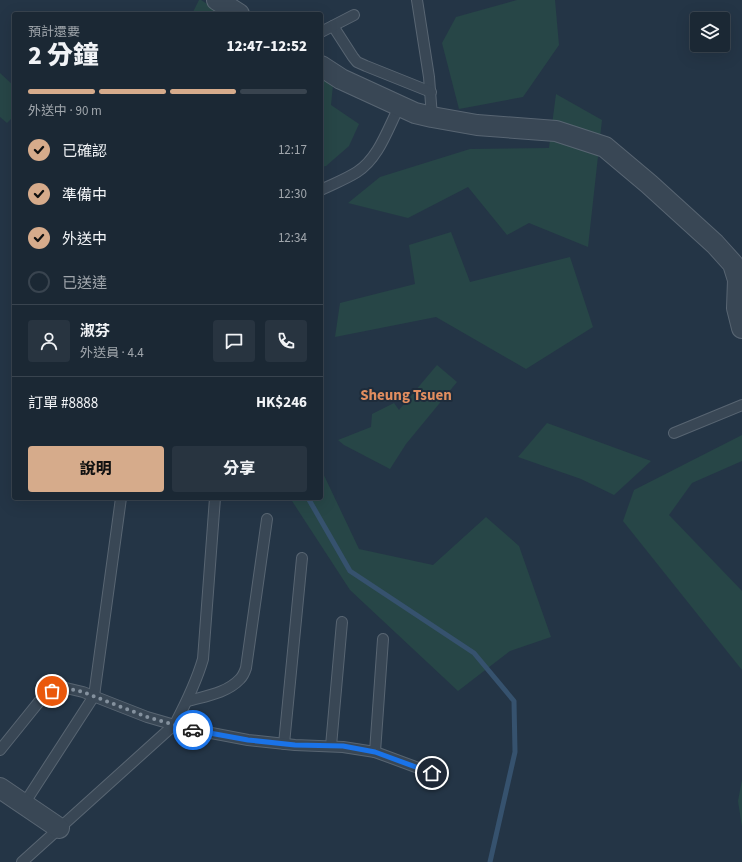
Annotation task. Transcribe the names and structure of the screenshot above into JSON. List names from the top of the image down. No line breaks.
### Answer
{"districts":["Sheung Tsuen"],"page":{"heading":["2 分鐘","預計還要","12:47–12:52"],"panel":["淑芬","外送員 · 4.4","訂單 #8888","HK$246"],"bar":"外送中 · 90 m","list":[["已確認","12:17"],["準備中","12:30"],["外送中","12:34"],"已送達"],"buttons":["說明","分享"]}}
